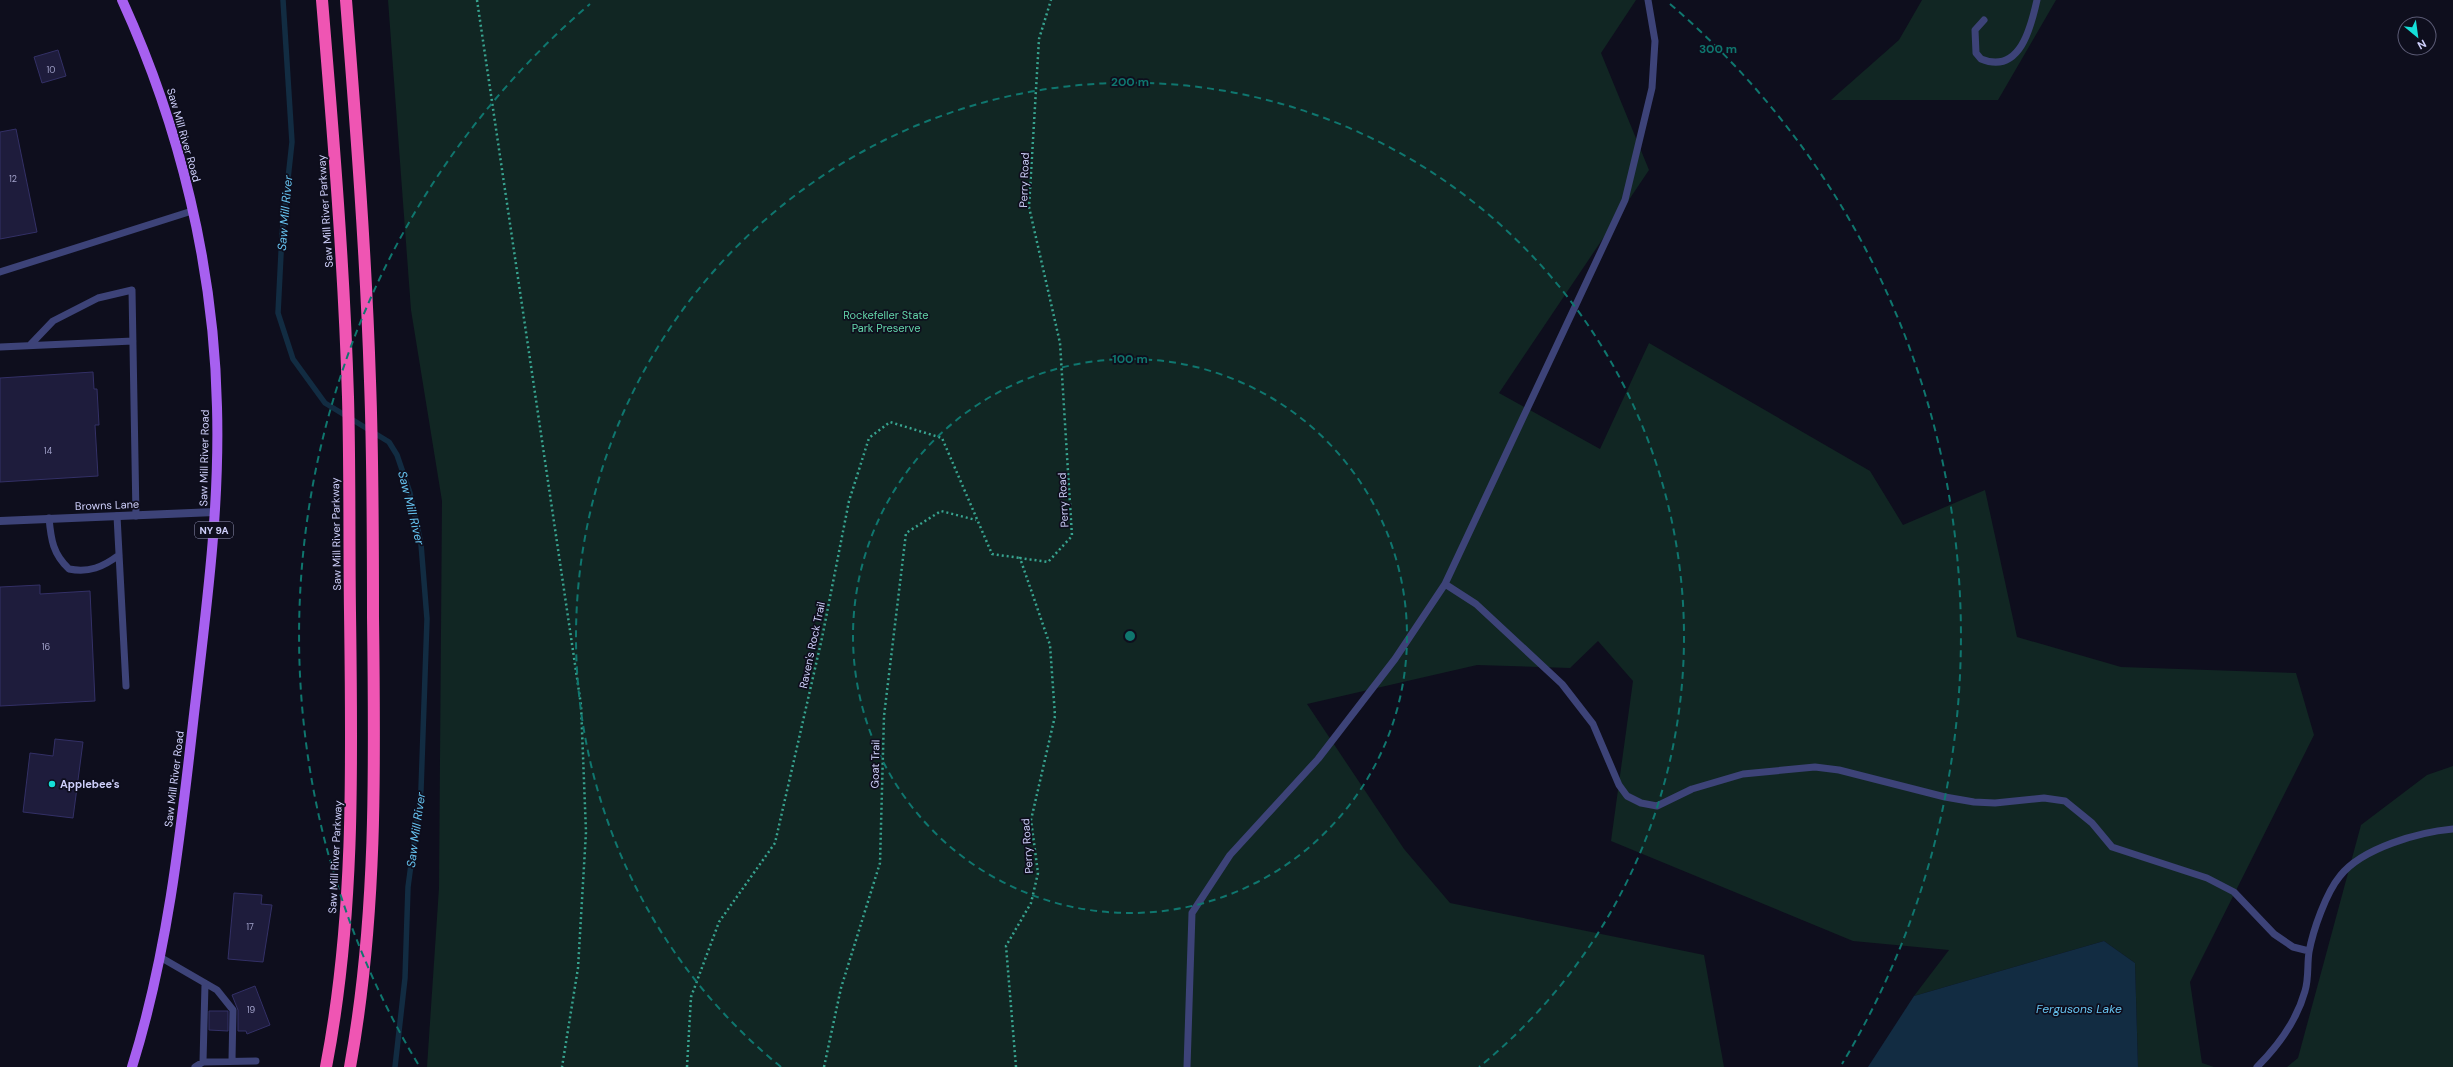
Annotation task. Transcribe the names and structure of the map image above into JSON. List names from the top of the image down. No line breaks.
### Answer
{"streets":{"highway":["Saw Mill River Parkway"],"main road":["Saw Mill River Road","NY 9A"],"street":["Browns Lane"],"path":["Perry Road","Raven's Rock Trail","Goat Trail"]},"crossings":[["Saw Mill River Road","Browns Lane"],["Perry Road","Raven's Rock Trail"],["Raven's Rock Trail","Goat Trail"]],"water":["Saw Mill River","Fergusons Lake"],"parks":["Rockefeller State Park Preserve"],"places":["Applebee's"],"house_numbers":["10","12","14","16","17","19"],"north":"bottom right","rings":["300 m","200 m","100 m"]}
